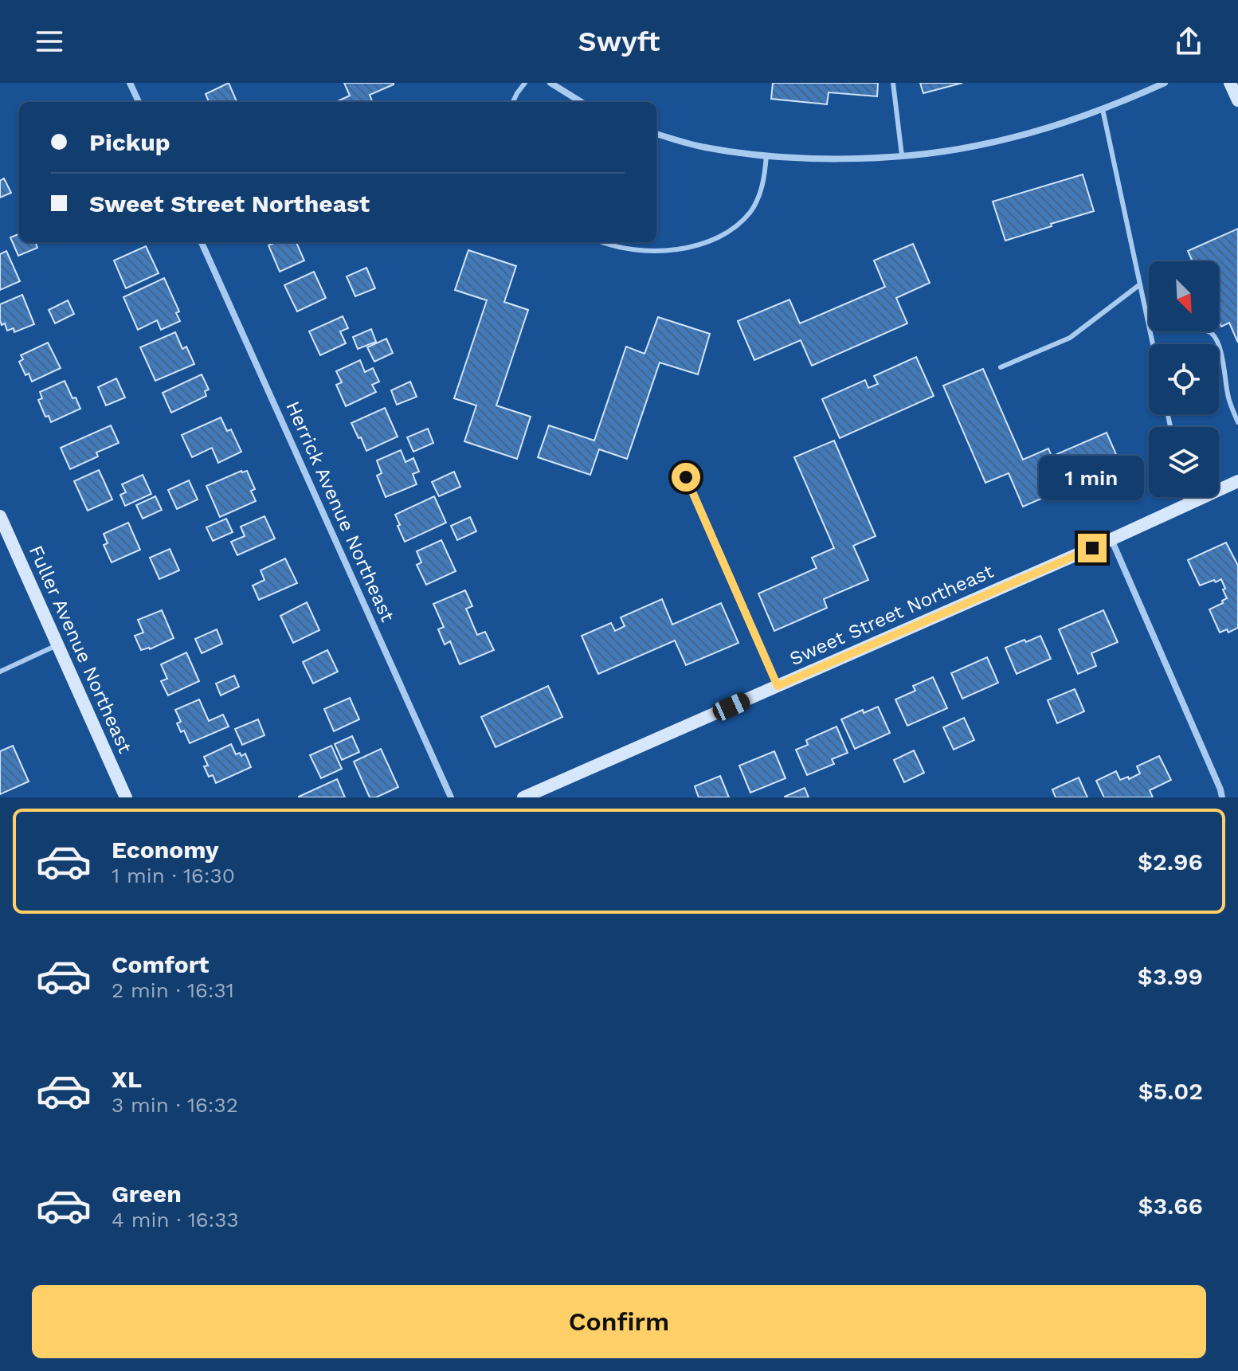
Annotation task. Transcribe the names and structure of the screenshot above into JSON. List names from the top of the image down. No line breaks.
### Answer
{"streets":{"street":["Herrick Avenue Northeast","Sweet Street Northeast","Fuller Avenue Northeast"]},"north":"bottom right","page":{"header":"Swyft","banner":["Pickup","Sweet Street Northeast"],"bubble":"1 min","list":[{"name":"Economy","note":"1 min · 16:30","value":"$2.96"},{"name":"Comfort","note":"2 min · 16:31","value":"$3.99"},{"name":"XL","note":"3 min · 16:32","value":"$5.02"},{"name":"Green","note":"4 min · 16:33","value":"$3.66"}],"buttons":"Confirm"}}
